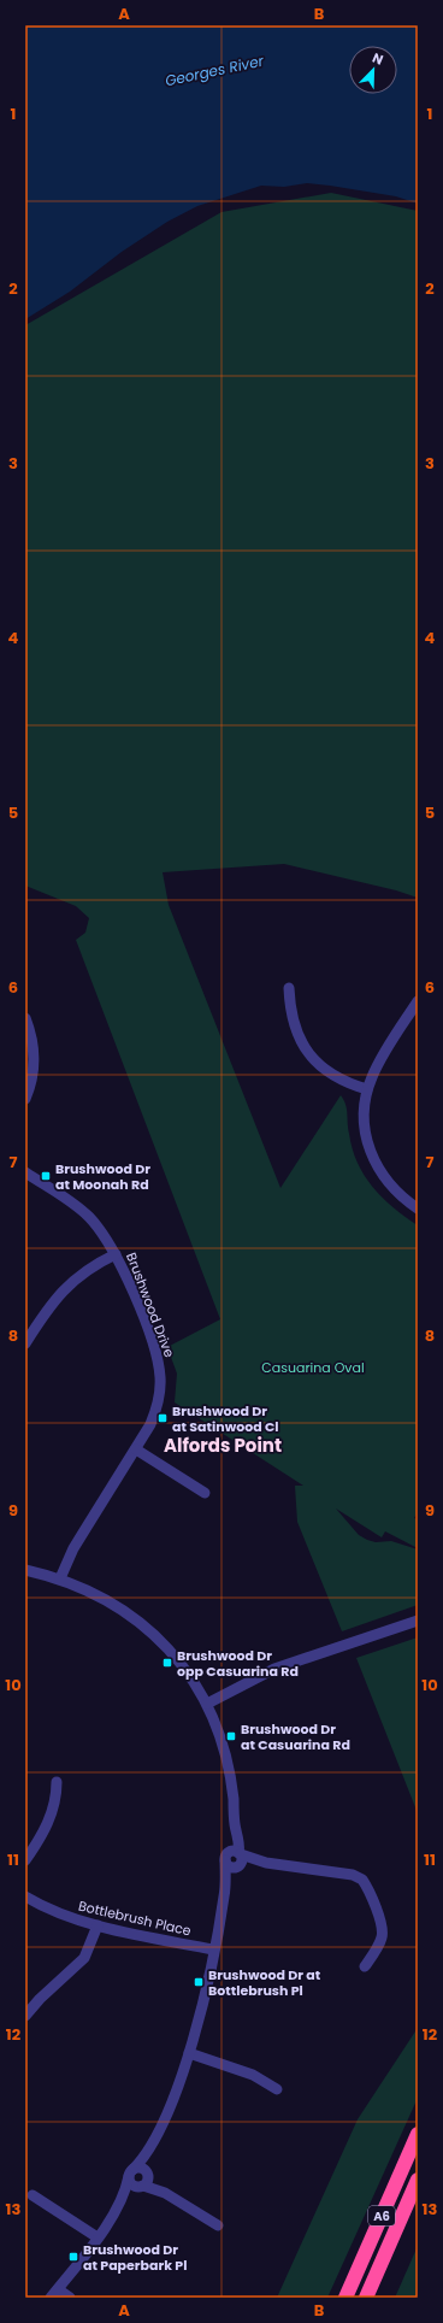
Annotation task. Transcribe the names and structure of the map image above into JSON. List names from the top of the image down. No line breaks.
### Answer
{"streets":{"highway":["A6"],"street":["Brushwood Drive","Bottlebrush Place"]},"districts":["Alfords Point"],"water":["Georges River"],"parks":["Casuarina Oval"],"places":{"transit":["Brushwood Dr at Moonah Rd","Brushwood Dr at Satinwood Cl","Brushwood Dr opp Casuarina Rd","Brushwood Dr at Casuarina Rd","Brushwood Dr at Bottlebrush Pl","Brushwood Dr at Paperbark Pl"]},"north":"top right","grid":{"columns":["A","B"],"rows":["1","2","3","4","5","6","7","8","9","10","11","12","13"]}}
